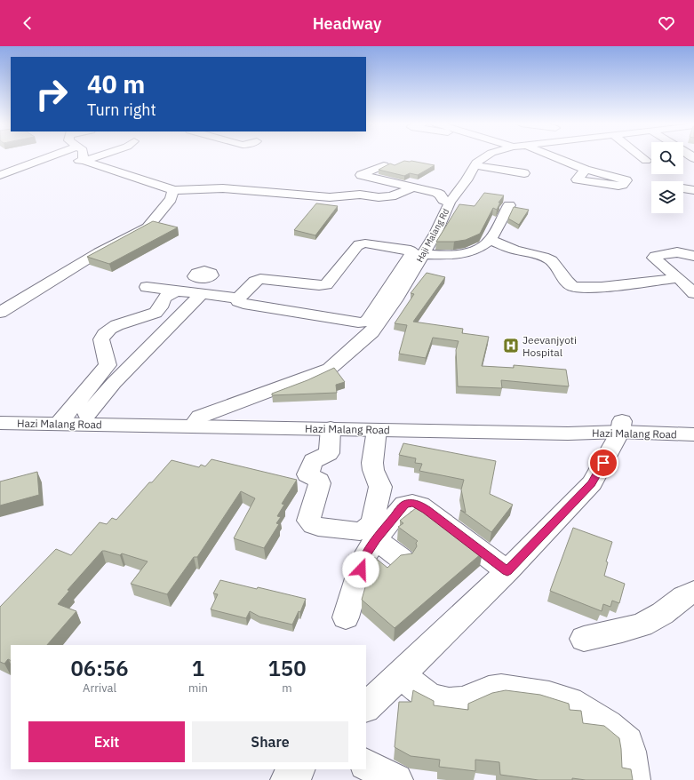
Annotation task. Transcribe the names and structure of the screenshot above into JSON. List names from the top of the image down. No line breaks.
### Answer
{"streets":{"street":["Haji Malang Rd","Hazi Malang Road"]},"crossings":[["Haji Malang Rd","Hazi Malang Road"]],"places":{"hospital":["Jeevanjyoti Hospital"]},"page":{"header":"Headway","turn":["40 m","Turn right"],"eta":["06:56","Arrival","1","min","150","m"],"buttons":["Exit","Share"]}}
